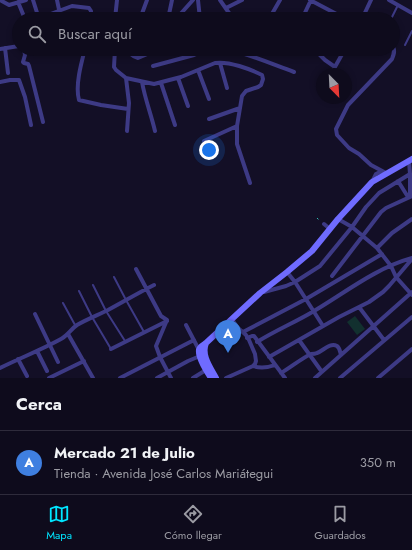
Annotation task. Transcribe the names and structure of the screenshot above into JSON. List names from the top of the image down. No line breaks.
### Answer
{"north":"bottom right","page":{"search":"Buscar aquí","pins":"A","heading":"Cerca","list":[{"mark":"A","name":"Mercado 21 de Julio","note":"Tienda · Avenida José Carlos Mariátegui","value":"350 m"}],"nav":["Mapa","Cómo llegar","Guardados"]}}
